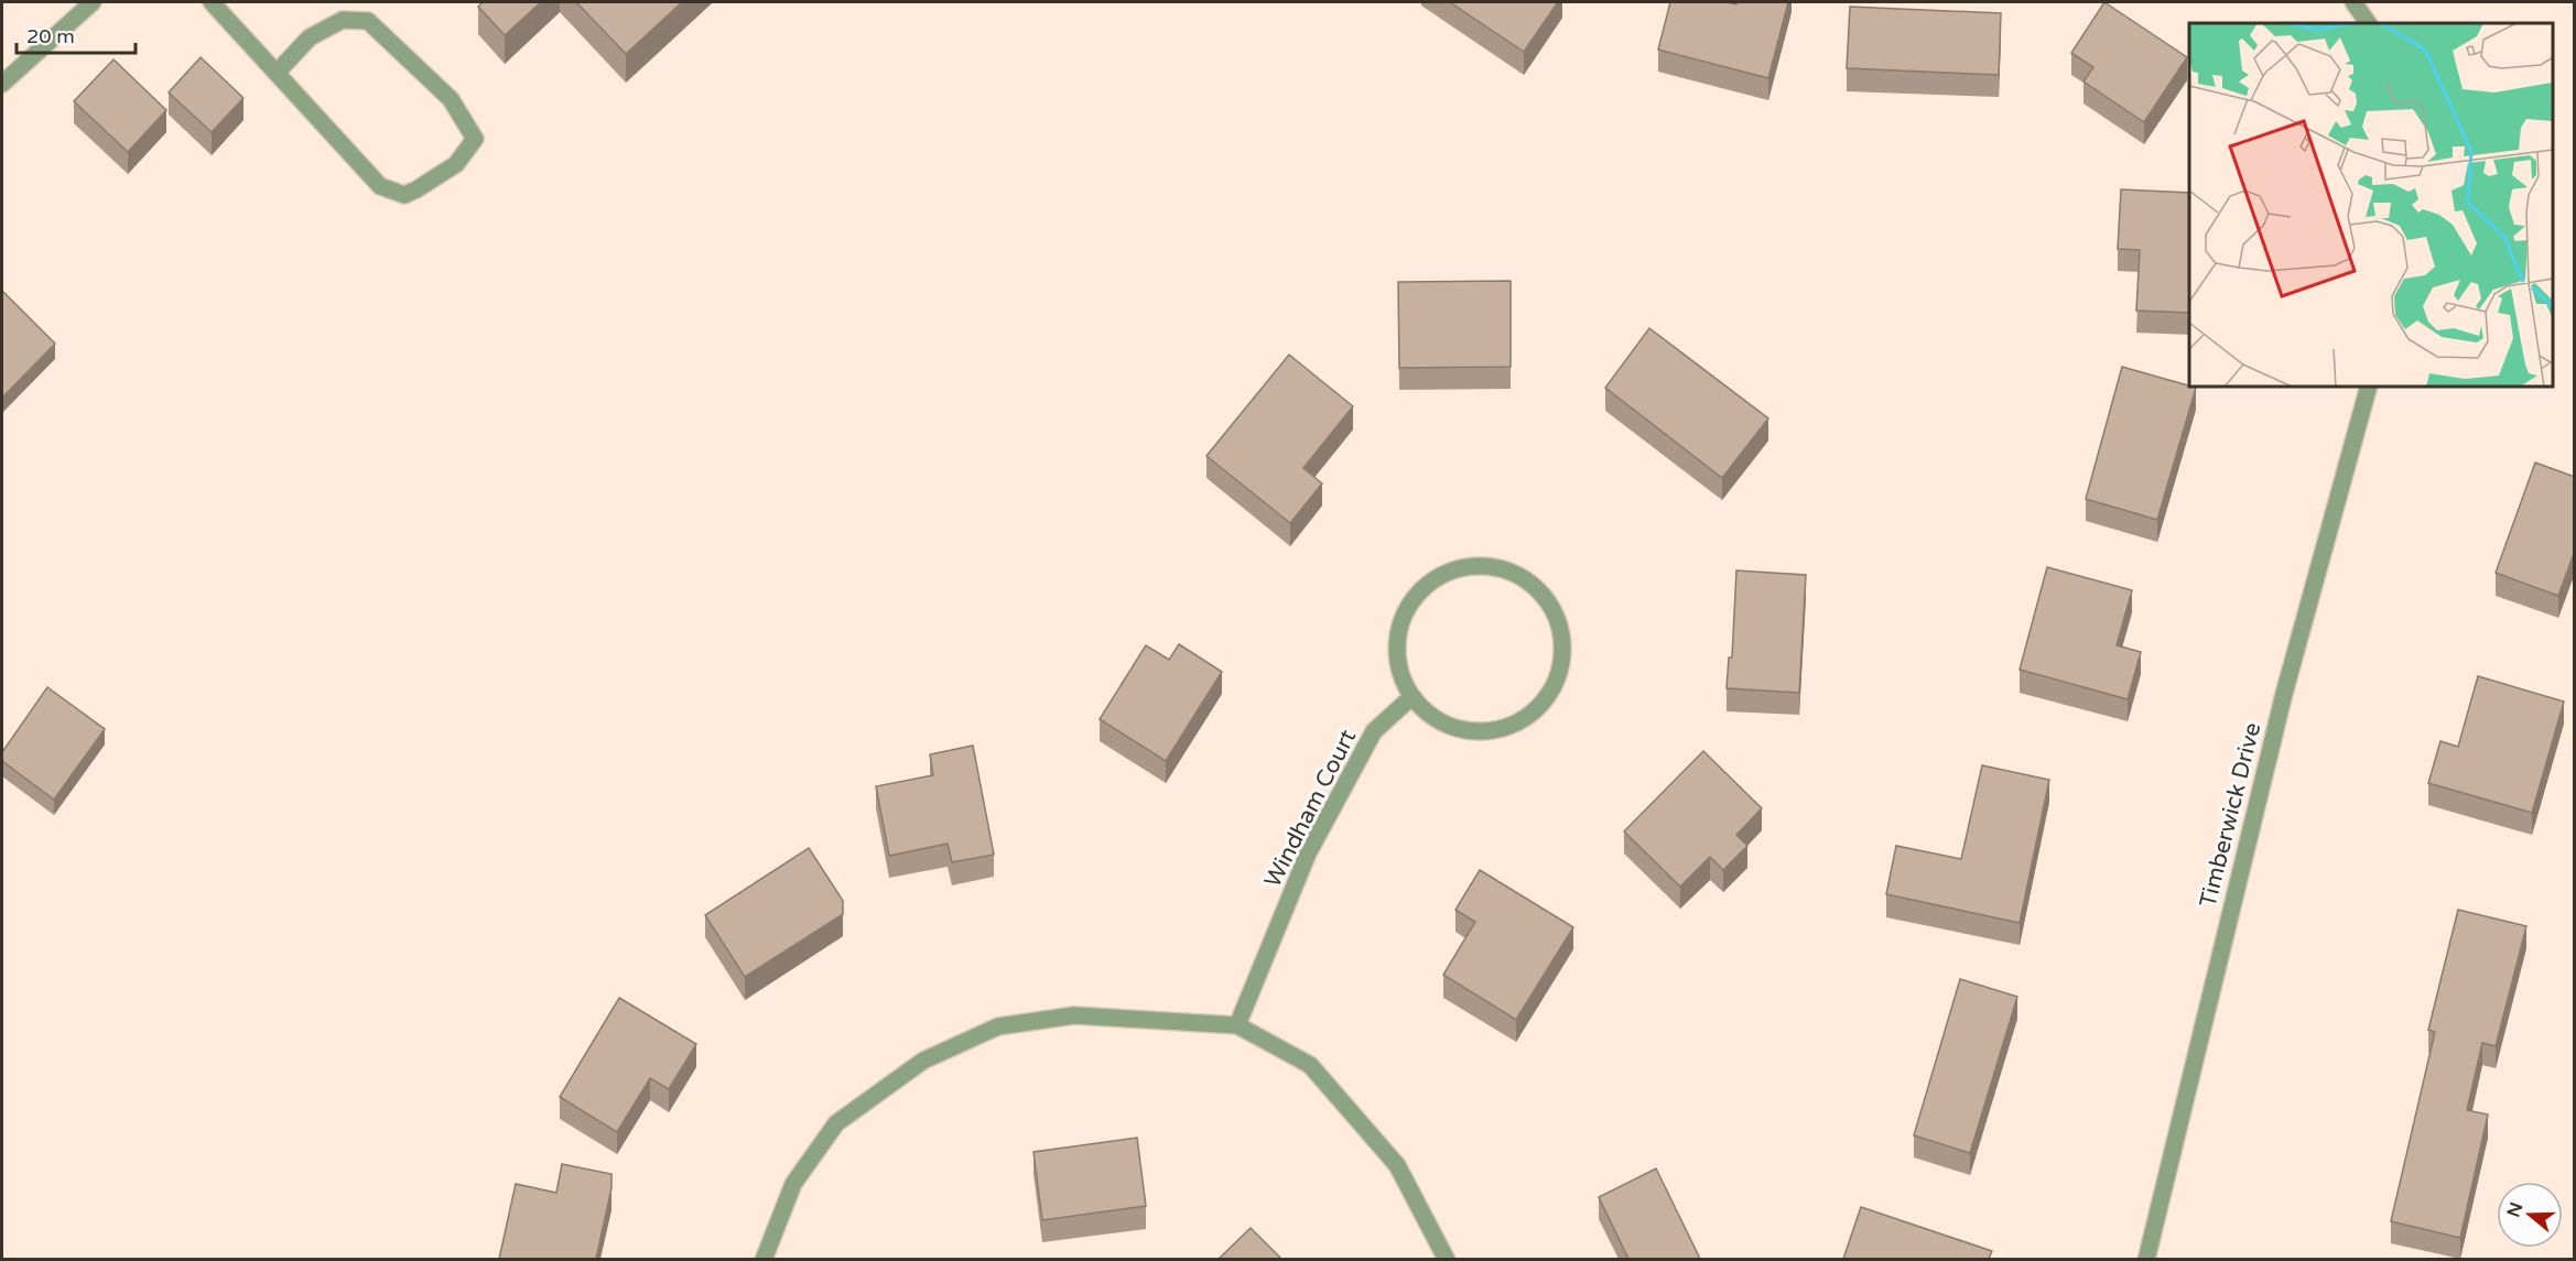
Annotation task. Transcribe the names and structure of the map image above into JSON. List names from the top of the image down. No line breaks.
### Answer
{"streets":{"street":["Windham Court","Timberwick Drive"]},"scale_bar":"20 m","north":"left"}
